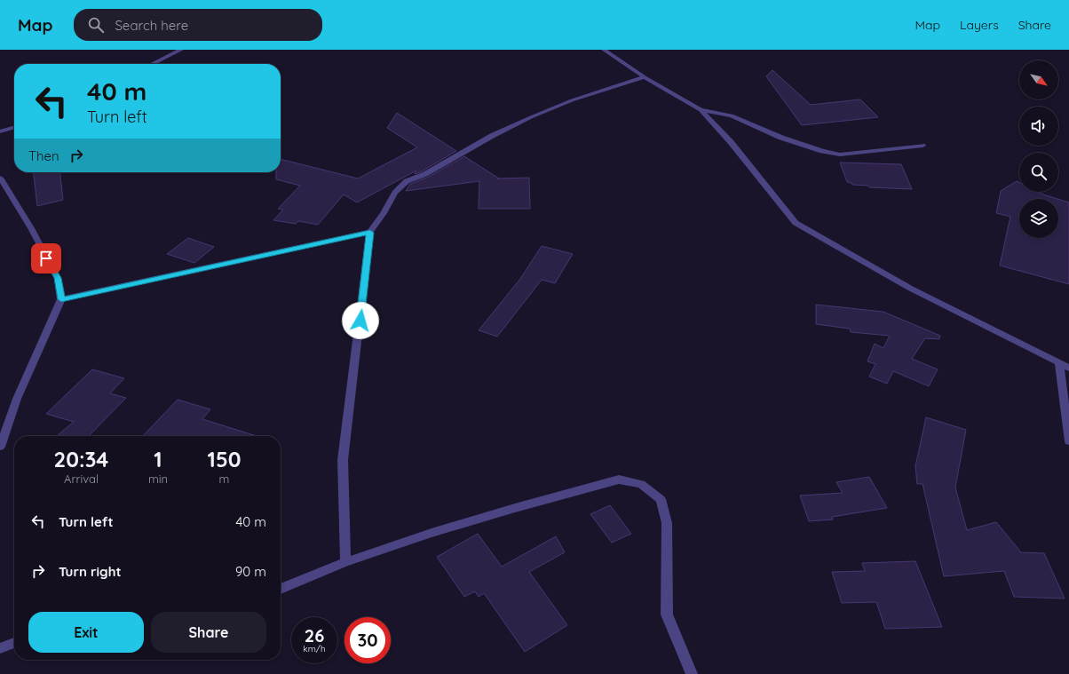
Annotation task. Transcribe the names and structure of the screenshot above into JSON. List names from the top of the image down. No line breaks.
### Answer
{"north":"bottom right","page":{"header":"Map","search":"Search here","nav":["Map","Layers","Share"],"turn":["40 m","Turn left"],"then":"Then","eta":["20:34","Arrival","1","min","150","m"],"list":[{"name":"Turn left","value":"40 m"},{"name":"Turn right","value":"90 m"}],"buttons":["Exit","Share"],"speed":"26 km/h","limit":"30"}}
